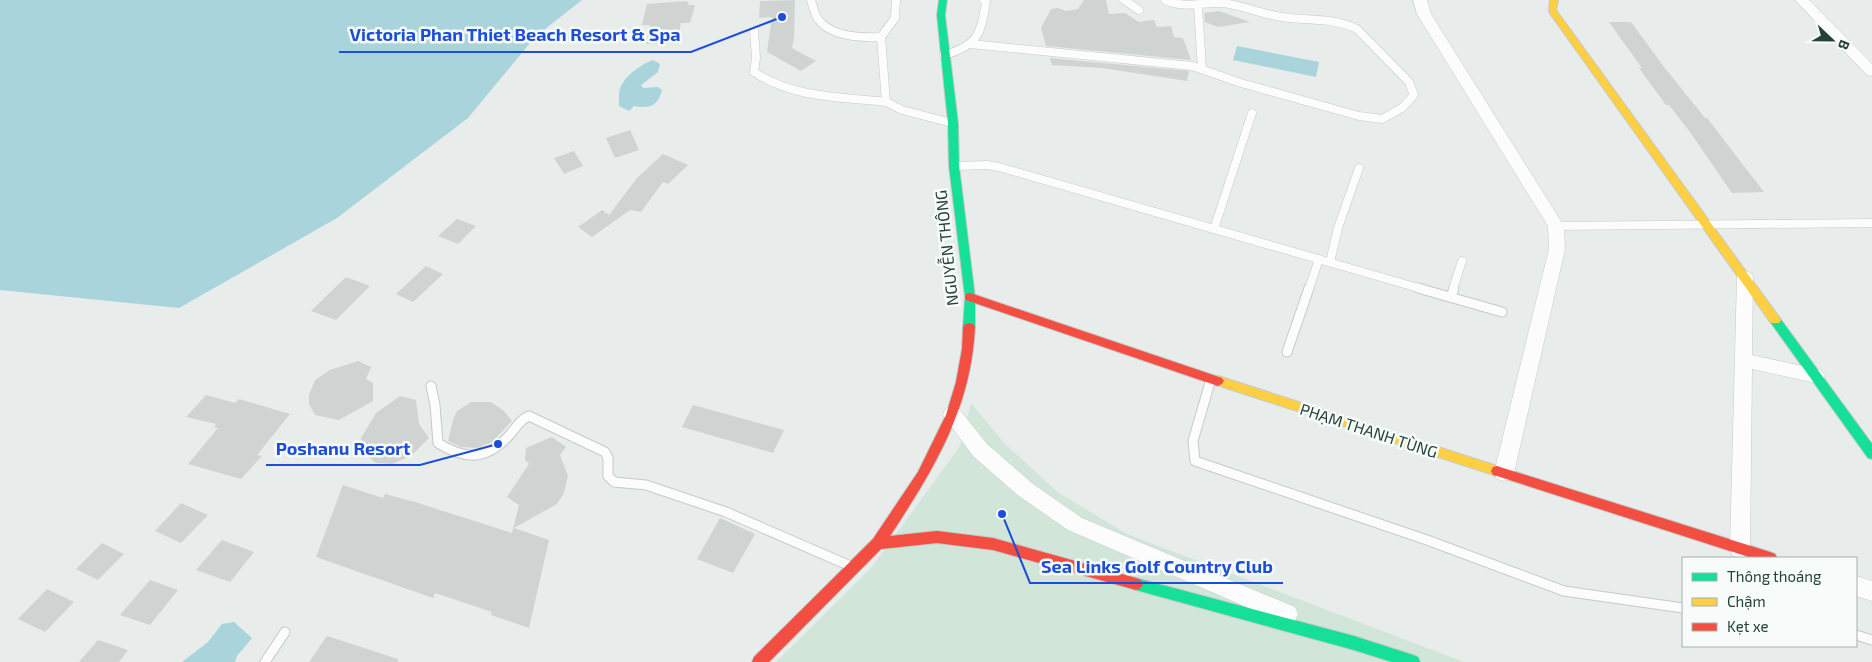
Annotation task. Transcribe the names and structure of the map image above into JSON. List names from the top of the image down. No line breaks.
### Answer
{"streets":{"street":["NGUYỄN THÔNG","PHẠM THANH TÙNG"]},"crossings":[["NGUYỄN THÔNG","PHẠM THANH TÙNG"]],"places":["Victoria Phan Thiet Beach Resort & Spa","Poshanu Resort","Sea Links Golf Country Club"],"legend":["Thông thoáng","Chậm","Kẹt xe"],"north":"right"}
